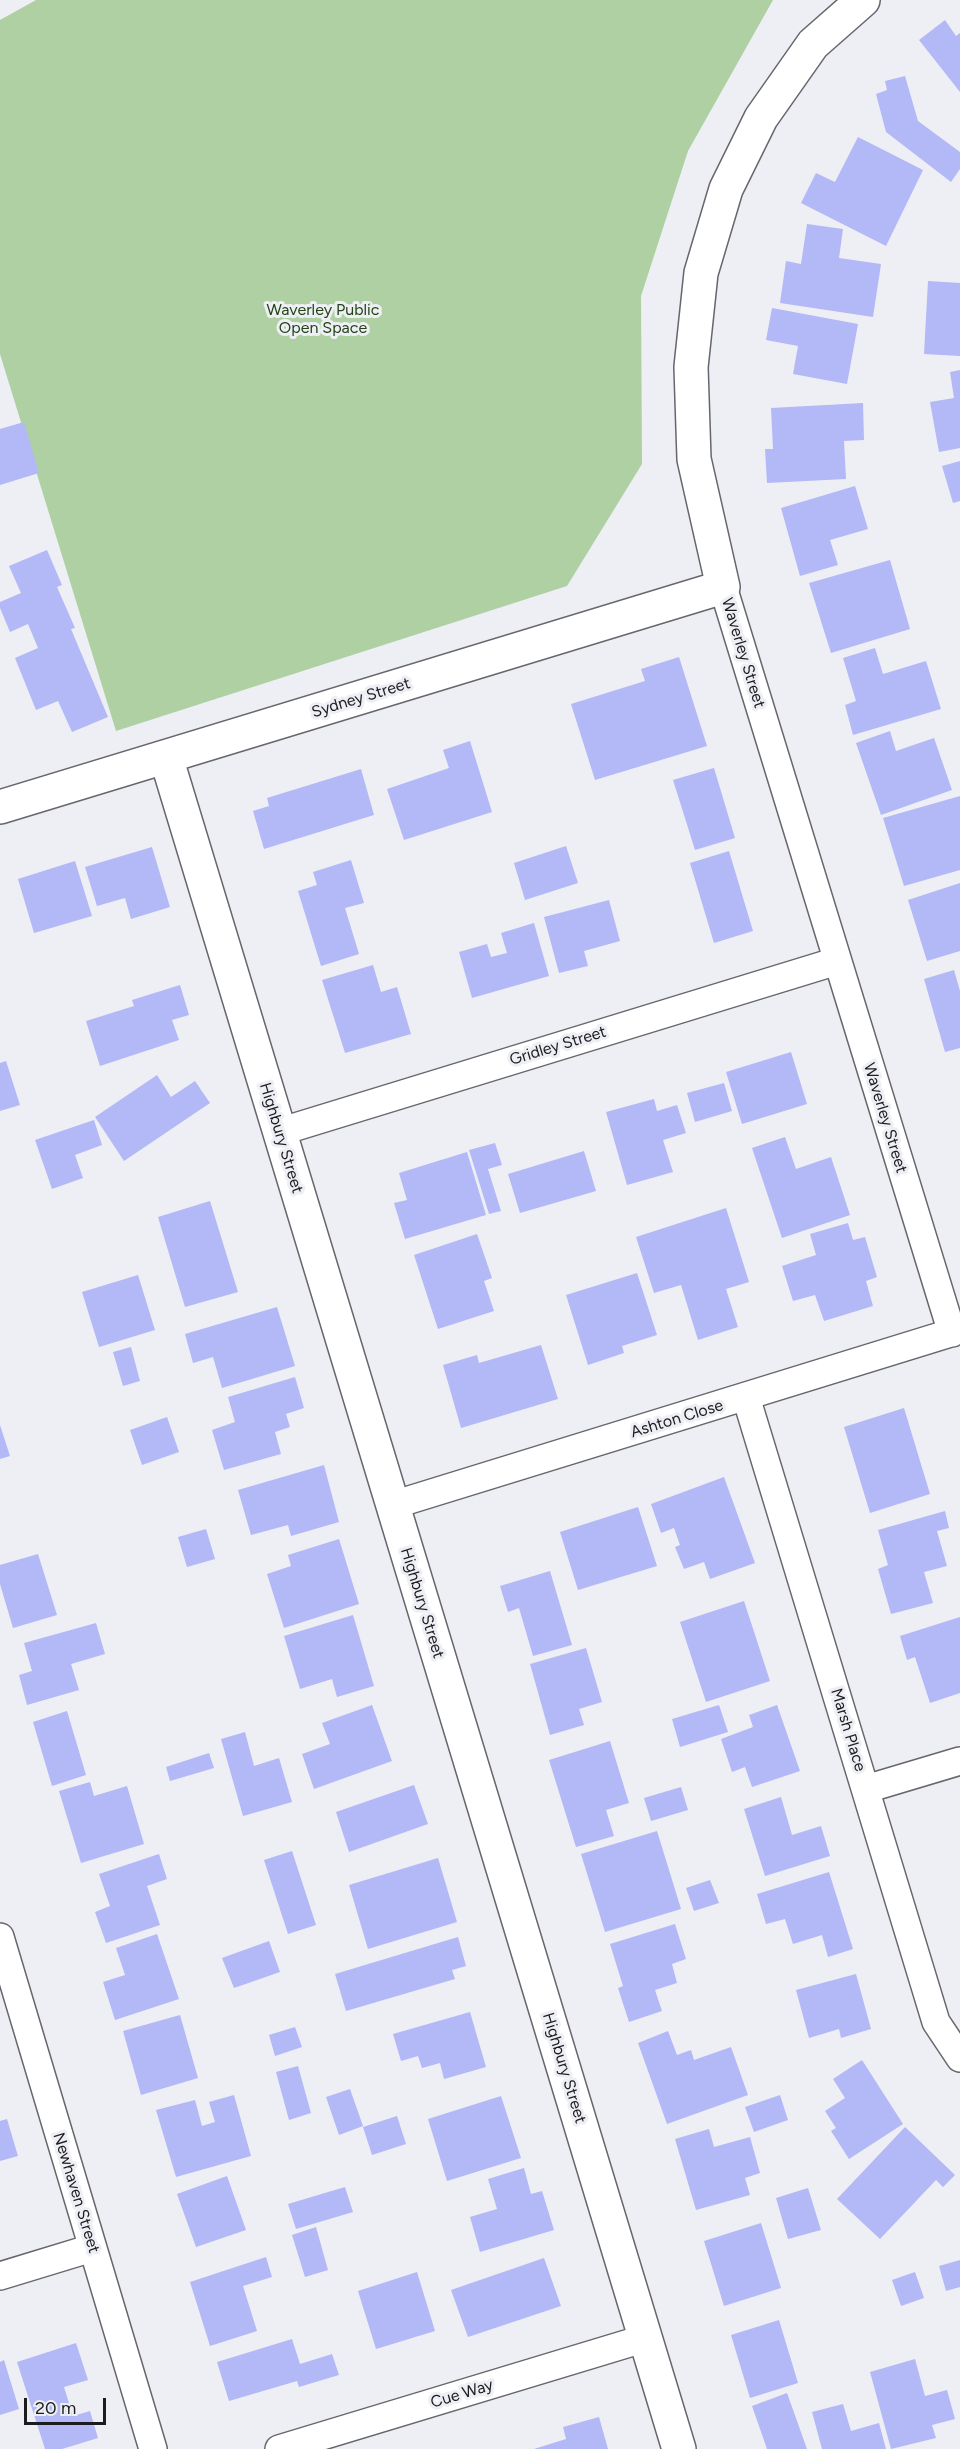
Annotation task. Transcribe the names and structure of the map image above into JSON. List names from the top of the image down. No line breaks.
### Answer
{"streets":{"street":["Waverley Street","Sydney Street","Gridley Street","Highbury Street","Ashton Close","Marsh Place","Newhaven Street","Cue Way"]},"crossings":[["Waverley Street","Sydney Street"],["Waverley Street","Gridley Street"],["Waverley Street","Ashton Close"],["Sydney Street","Highbury Street"],["Gridley Street","Highbury Street"],["Highbury Street","Ashton Close"],["Highbury Street","Cue Way"],["Ashton Close","Marsh Place"]],"parks":["Waverley Public Open Space"],"scale_bar":"20 m"}
